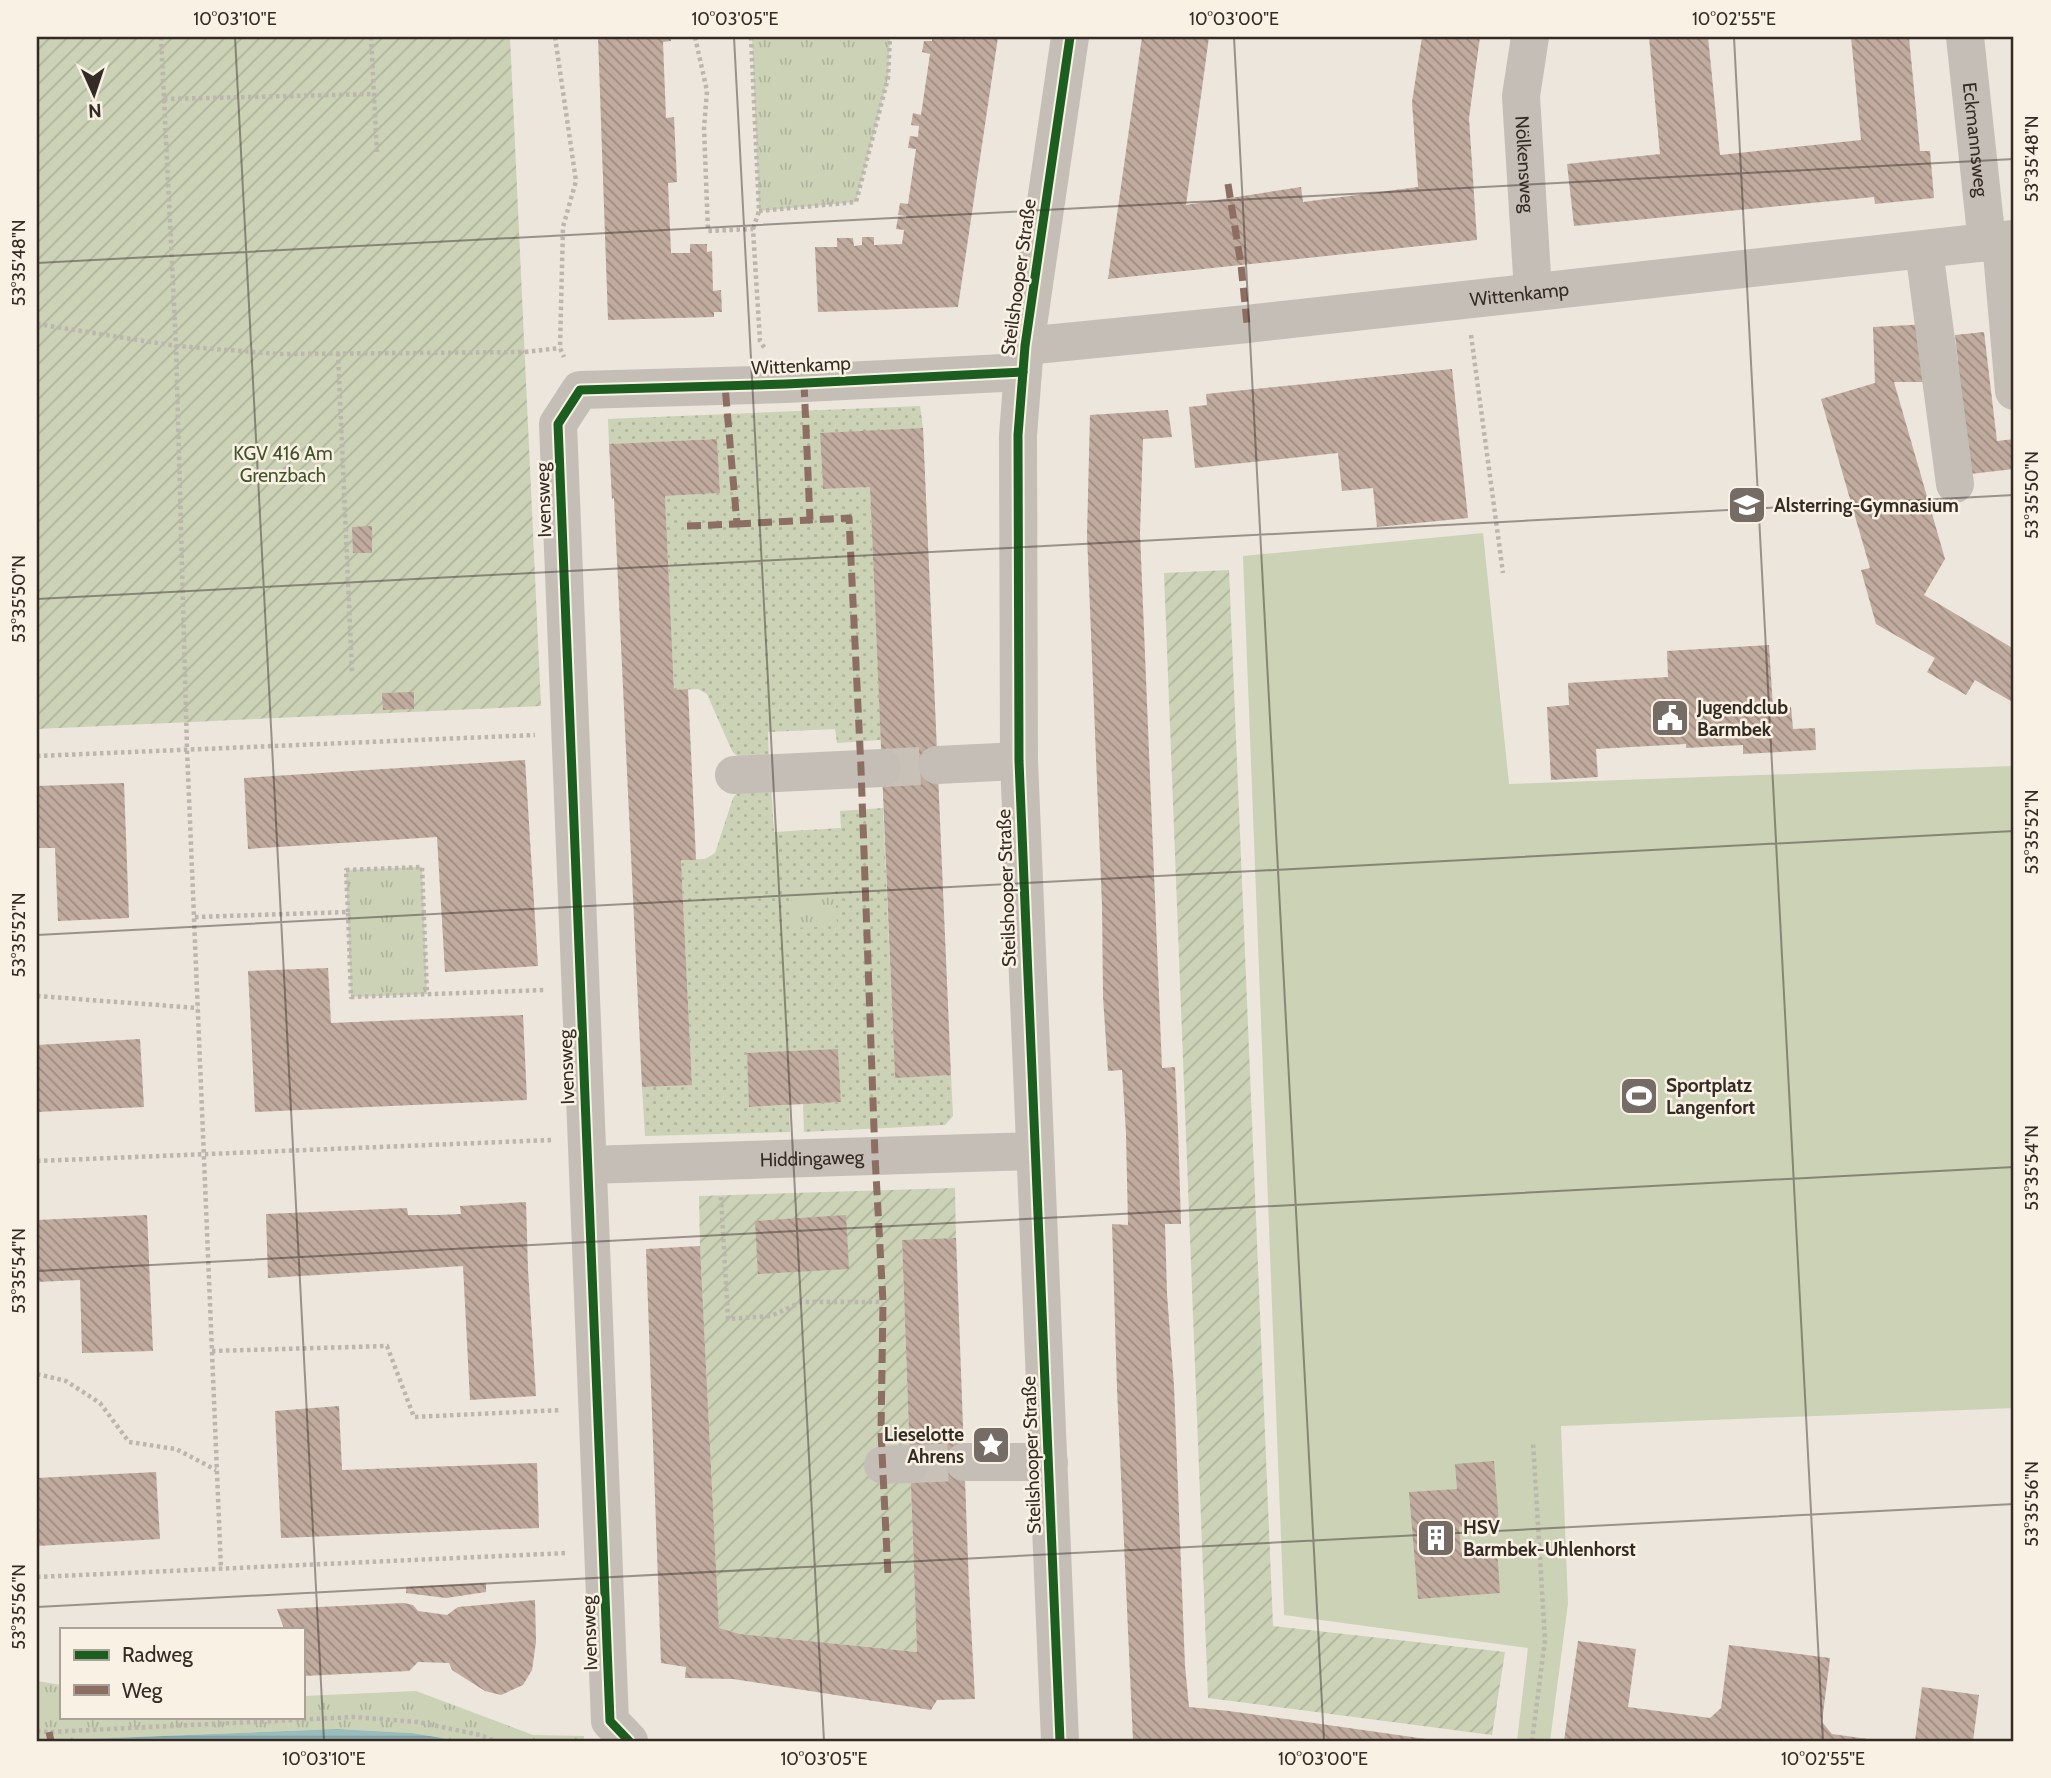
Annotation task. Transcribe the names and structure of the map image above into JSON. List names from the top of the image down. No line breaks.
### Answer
{"streets":{"street":["Eckmannsweg","Nölkensweg","Steilshooper Straße","Wittenkamp","Ivensweg","Hiddingaweg"]},"crossings":[["Eckmannsweg","Wittenkamp"],["Nölkensweg","Wittenkamp"],["Steilshooper Straße","Wittenkamp"],["Steilshooper Straße","Hiddingaweg"],["Wittenkamp","Ivensweg"],["Ivensweg","Hiddingaweg"]],"parks":["KGV 416 Am Grenzbach"],"places":{"school or university":["Alsterring-Gymnasium"],"public building":["Jugendclub Barmbek"],"sports":["Sportplatz Langenfort"],"place":["Lieselotte Ahrens"],"building":["HSV Barmbek-Uhlenhorst"]},"legend":["Radweg","Weg"],"north":"bottom","coordinates":["10°03'10\"E","10°03'05\"E","10°03'00\"E","10°02'55\"E","53°35'48\"N","53°35'50\"N","53°35'52\"N","53°35'54\"N","53°35'56\"N"]}
